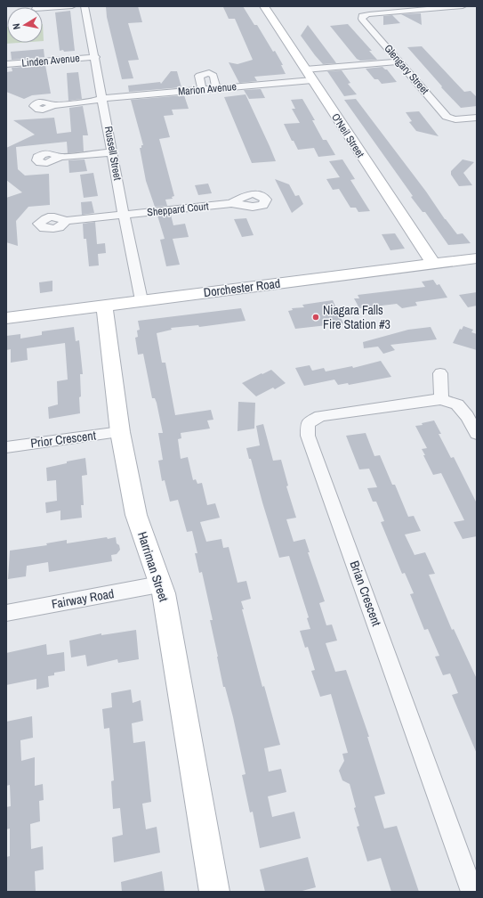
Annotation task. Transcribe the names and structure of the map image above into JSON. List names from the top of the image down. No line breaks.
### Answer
{"streets":{"street":["Linden Avenue","Glengary Street","Marion Avenue","O'Neil Street","Russell Street","Sheppard Court","Dorchester Road","Prior Crescent","Harriman Street","Brian Crescent","Fairway Road"]},"crossings":[["Linden Avenue","Russell Street"],["Glengary Street","Marion Avenue"],["Marion Avenue","O'Neil Street"],["Marion Avenue","Russell Street"],["O'Neil Street","Dorchester Road"],["Russell Street","Sheppard Court"],["Russell Street","Dorchester Road"],["Dorchester Road","Harriman Street"],["Prior Crescent","Harriman Street"],["Harriman Street","Fairway Road"]],"places":["Niagara Falls Fire Station #3"],"north":"left"}
